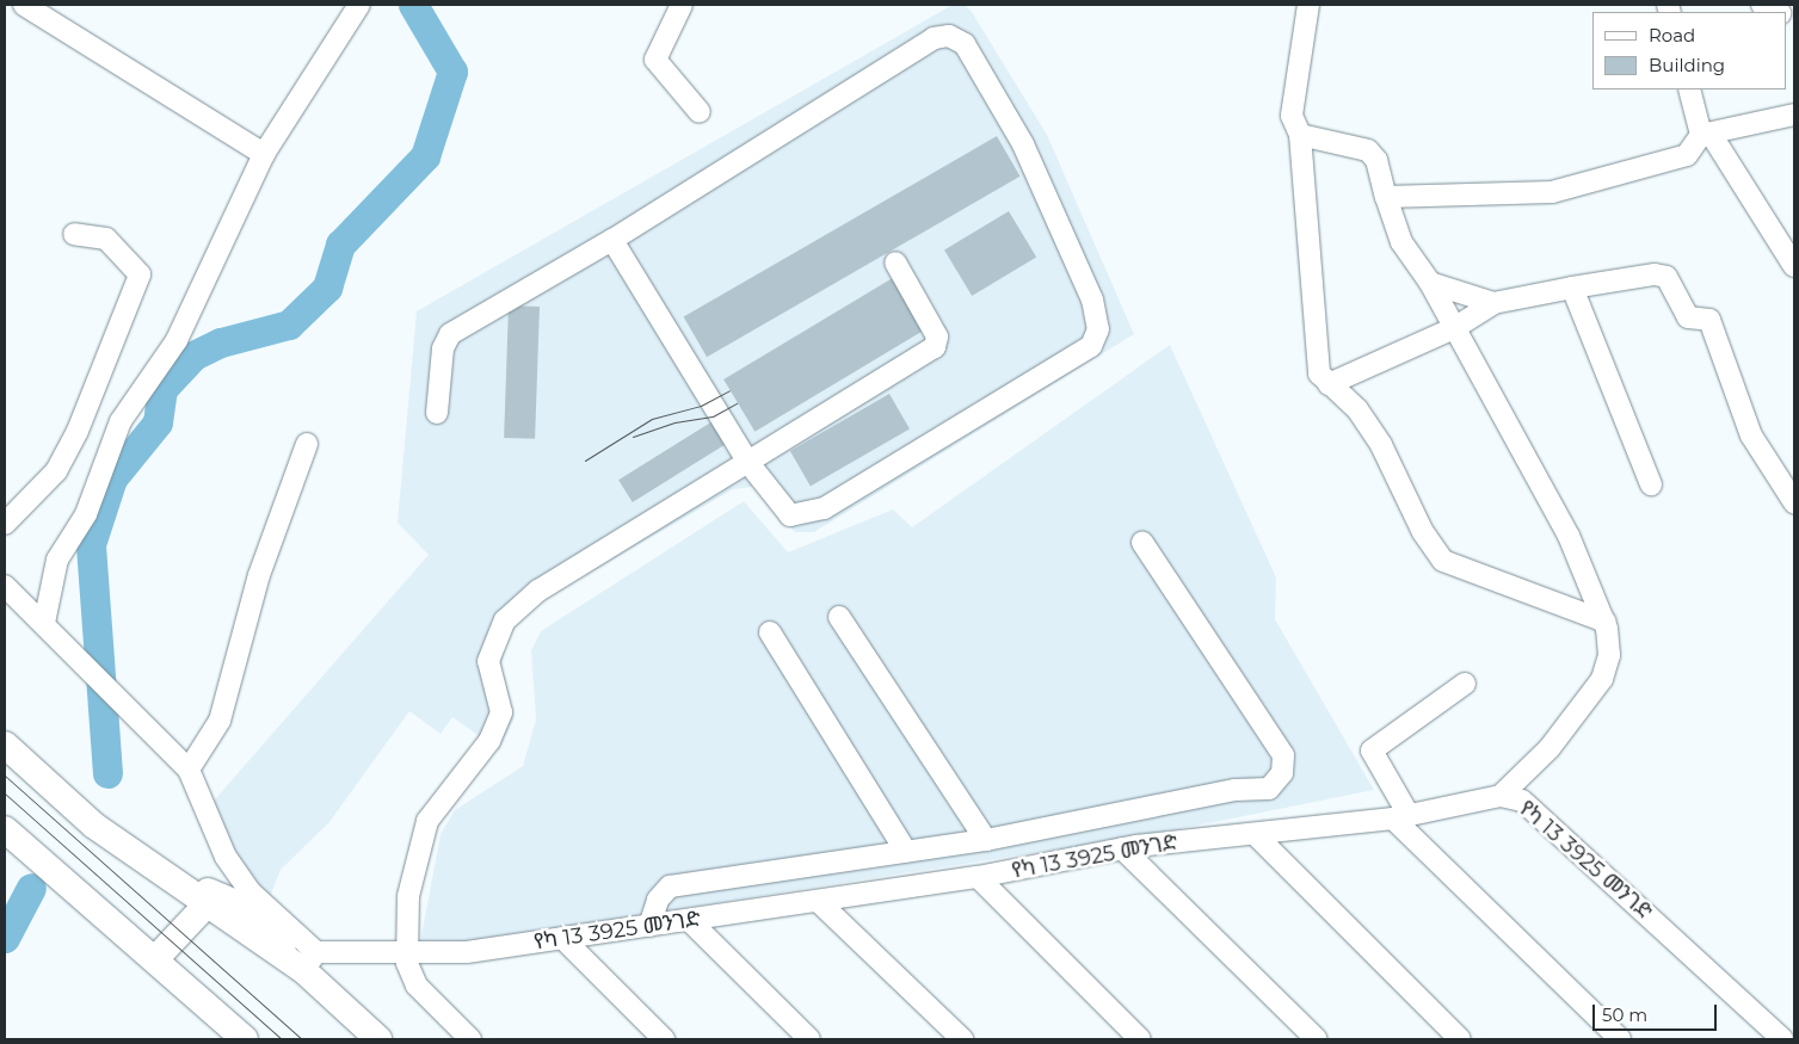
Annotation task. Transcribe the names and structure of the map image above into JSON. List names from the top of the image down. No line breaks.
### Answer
{"streets":{"street":["የካ 13 3925 መንገድ"]},"legend":["Road","Building"],"scale_bar":"50 m"}
